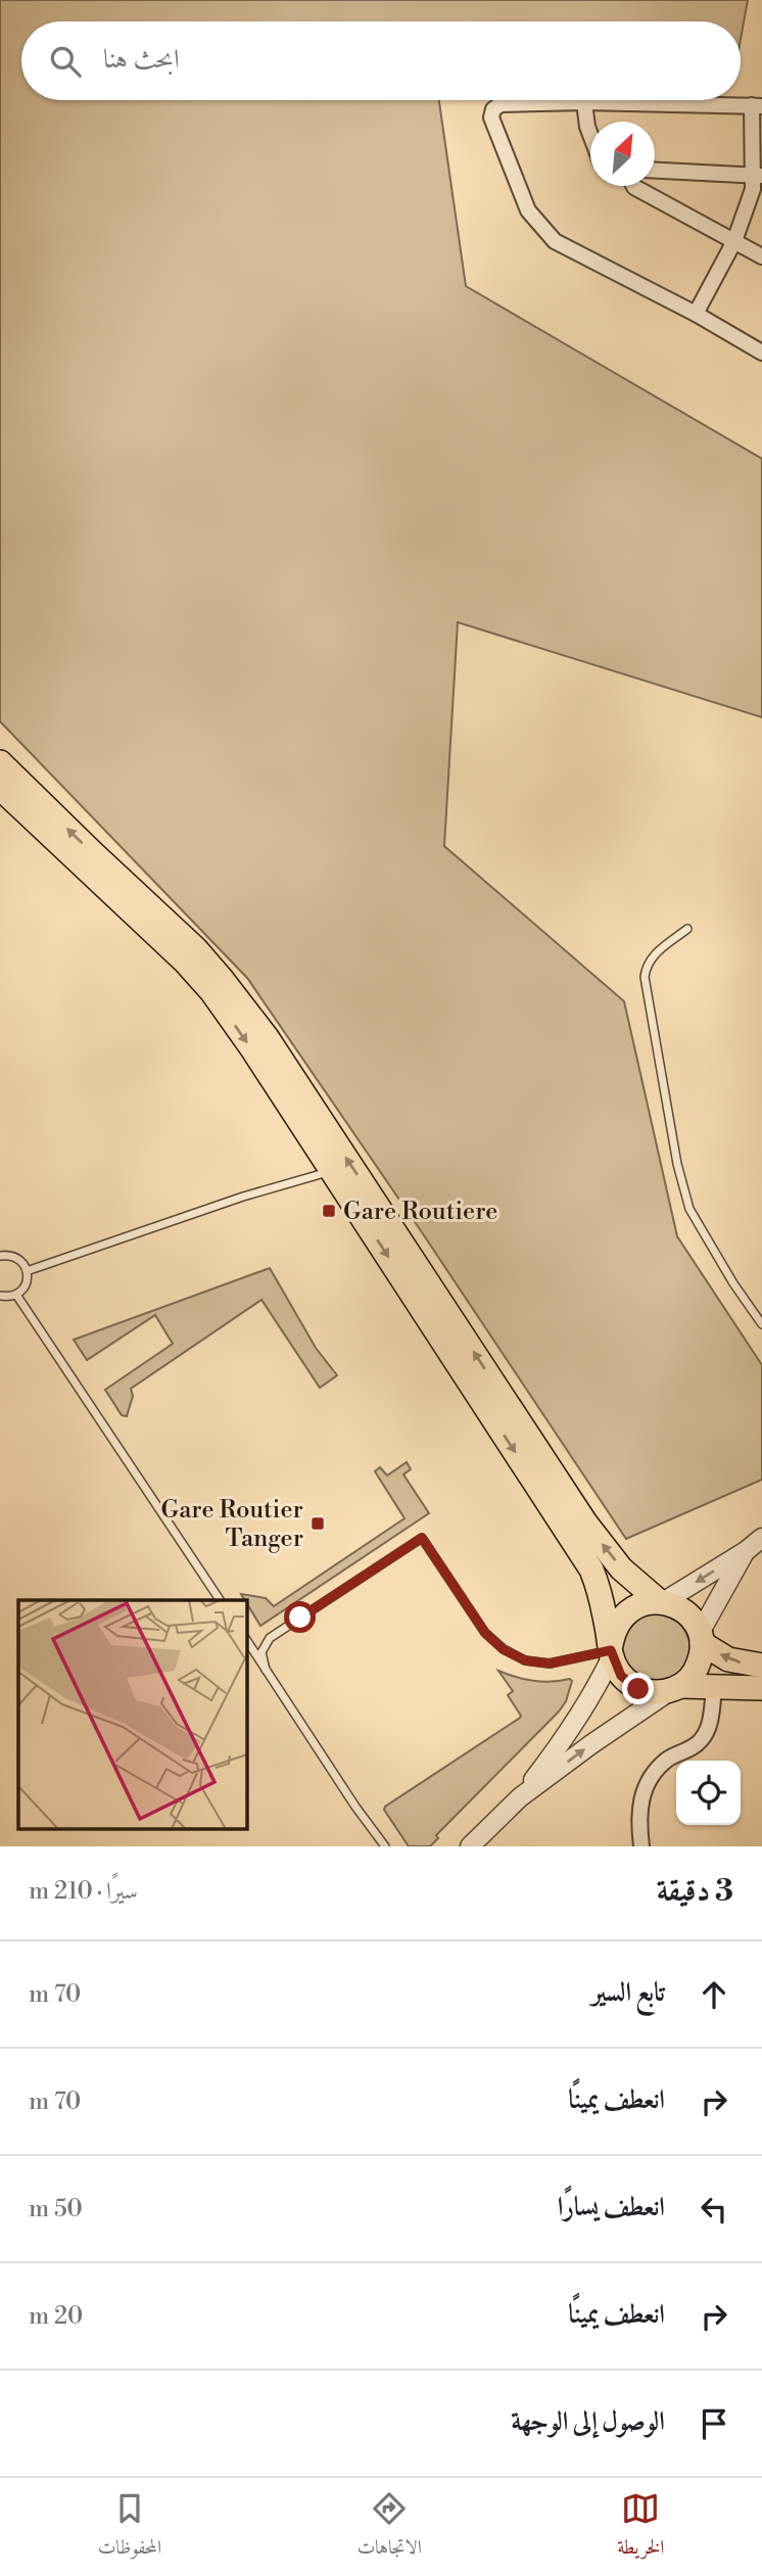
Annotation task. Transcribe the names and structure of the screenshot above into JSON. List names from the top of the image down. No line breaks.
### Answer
{"places":{"transit":["Gare Routiere","Gare Routier Tanger"]},"north":"top right","page":{"search":"ابحث هنا","heading":["3 دقيقة","سيرًا · 210 m"],"list":[["تابع السير","70 m"],["انعطف يمينًا","70 m"],["انعطف يسارًا","50 m"],["انعطف يمينًا","20 m"],"الوصول إلى الوجهة"],"nav":["الخريطة","الاتجاهات","المحفوظات"]}}
